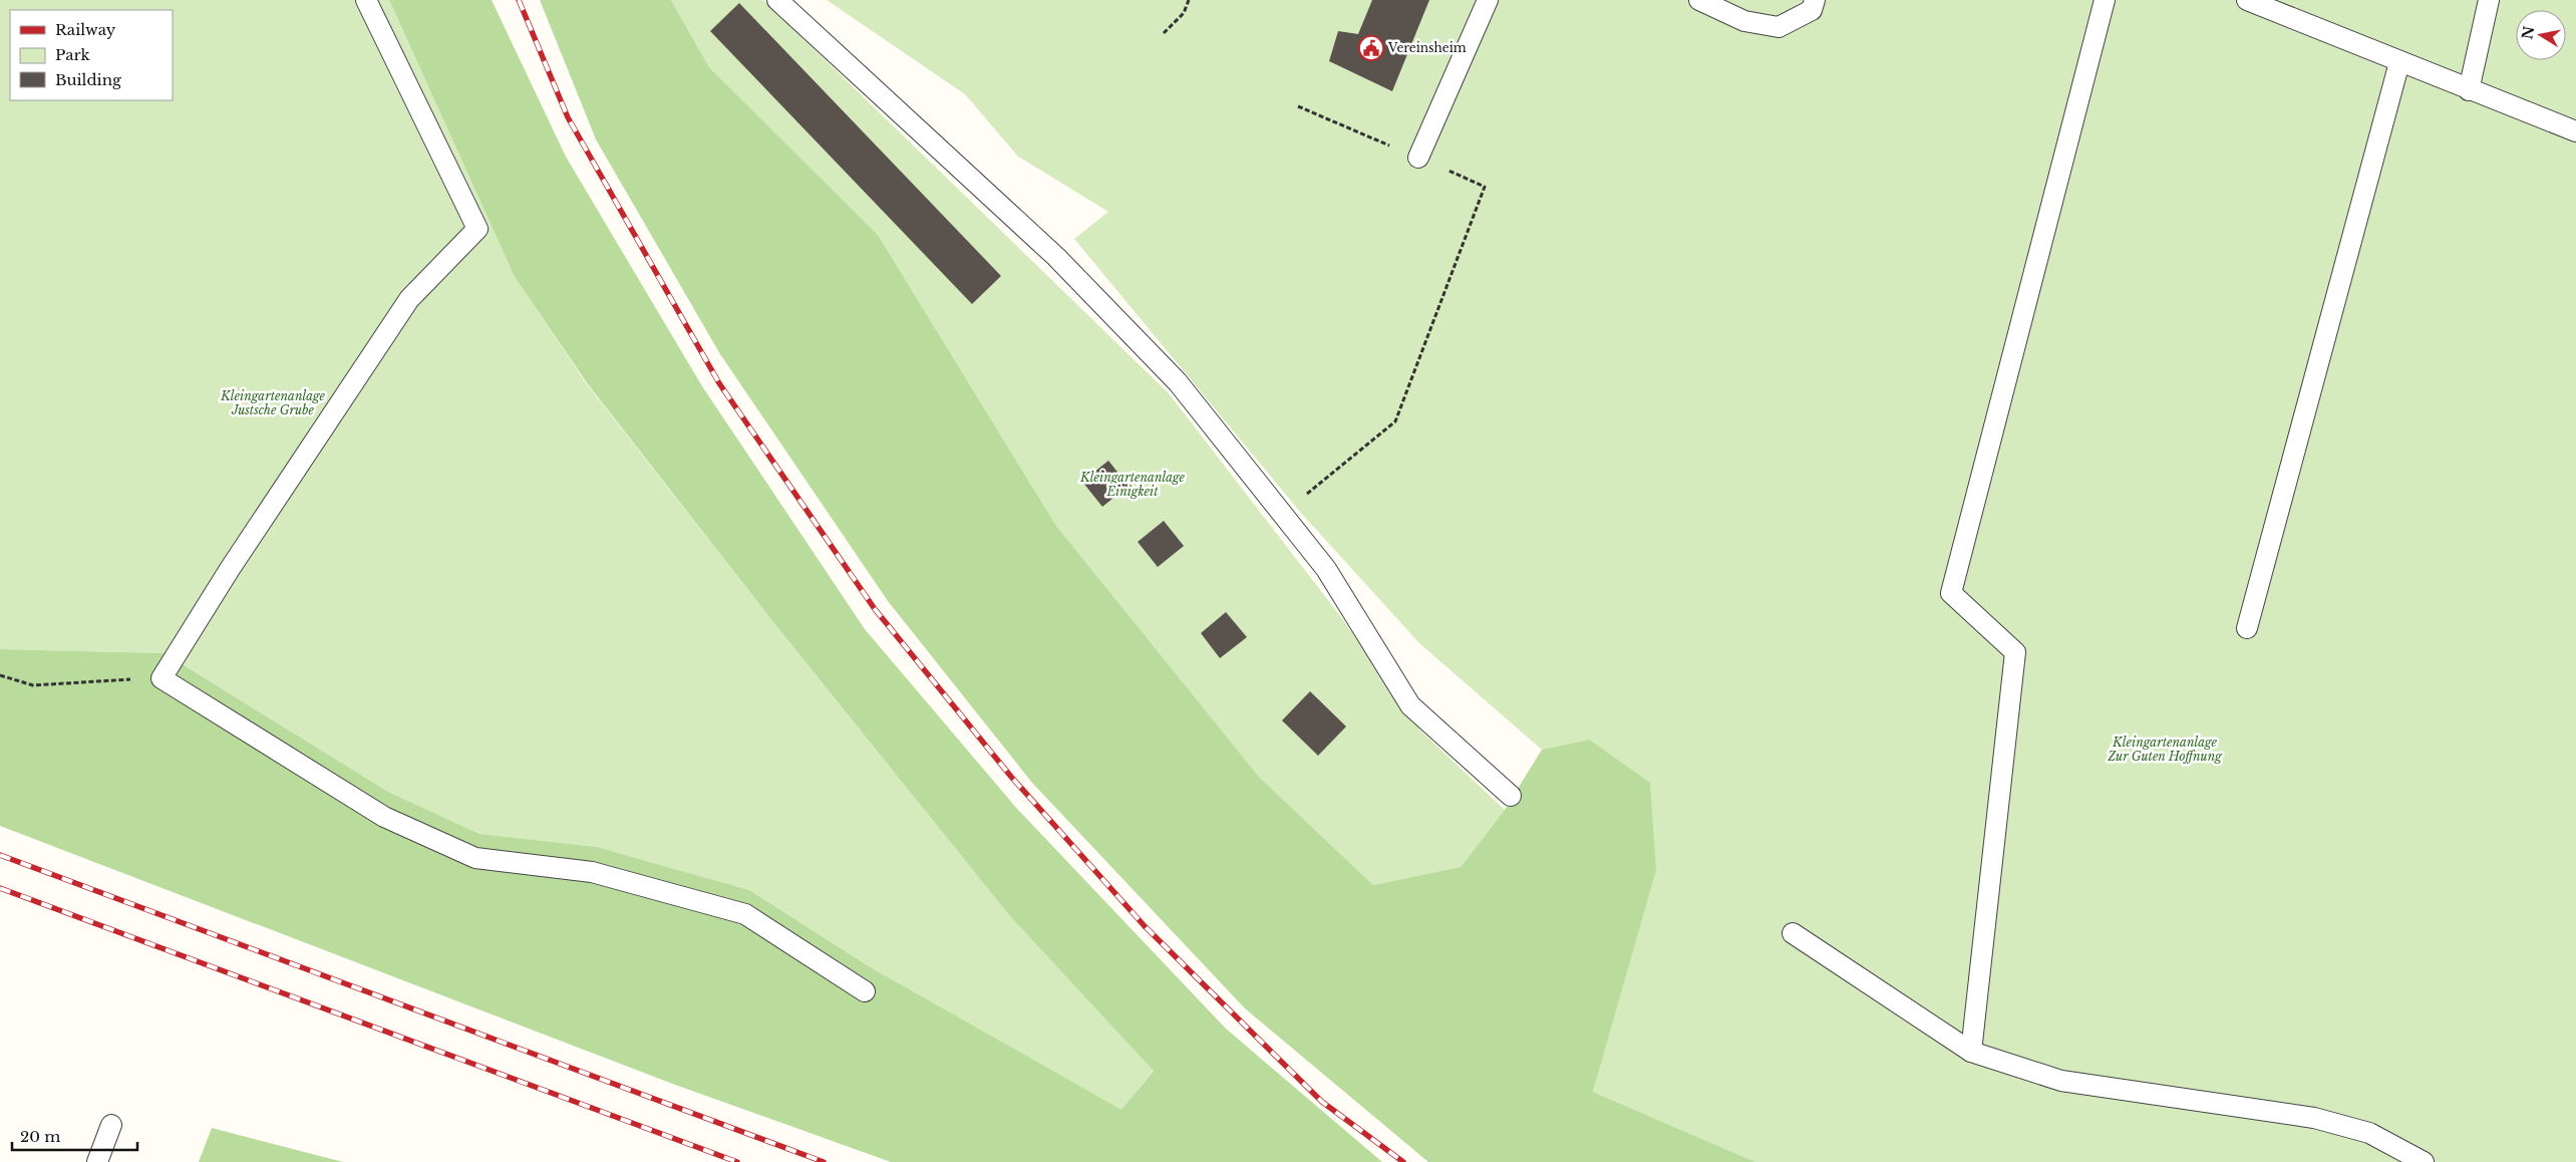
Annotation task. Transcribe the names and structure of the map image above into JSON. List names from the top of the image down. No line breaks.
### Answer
{"parks":["Kleingartenanlage Justsche Grube","Kleingartenanlage Einigkeit","Kleingartenanlage Zur Guten Hoffnung"],"places":{"public building":["Vereinsheim"]},"legend":["Railway","Park","Building"],"scale_bar":"20 m","north":"left"}
